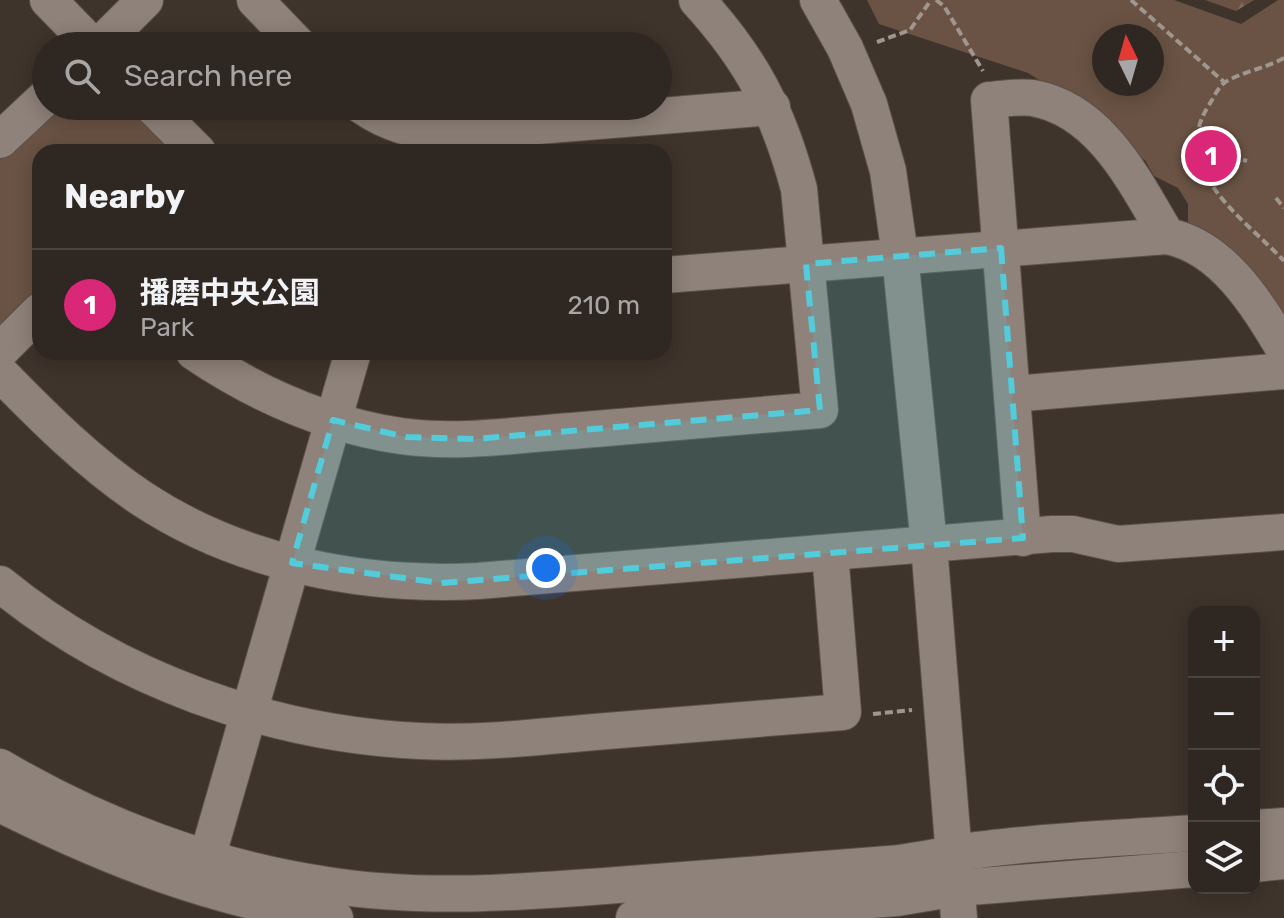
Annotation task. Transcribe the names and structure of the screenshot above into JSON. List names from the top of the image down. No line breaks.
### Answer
{"north":"top","page":{"search":"Search here","pins":"1","heading":"Nearby","list":[{"mark":"1","name":"播磨中央公園","note":"Park","value":"210 m"}],"map_buttons":["+","−"]}}
